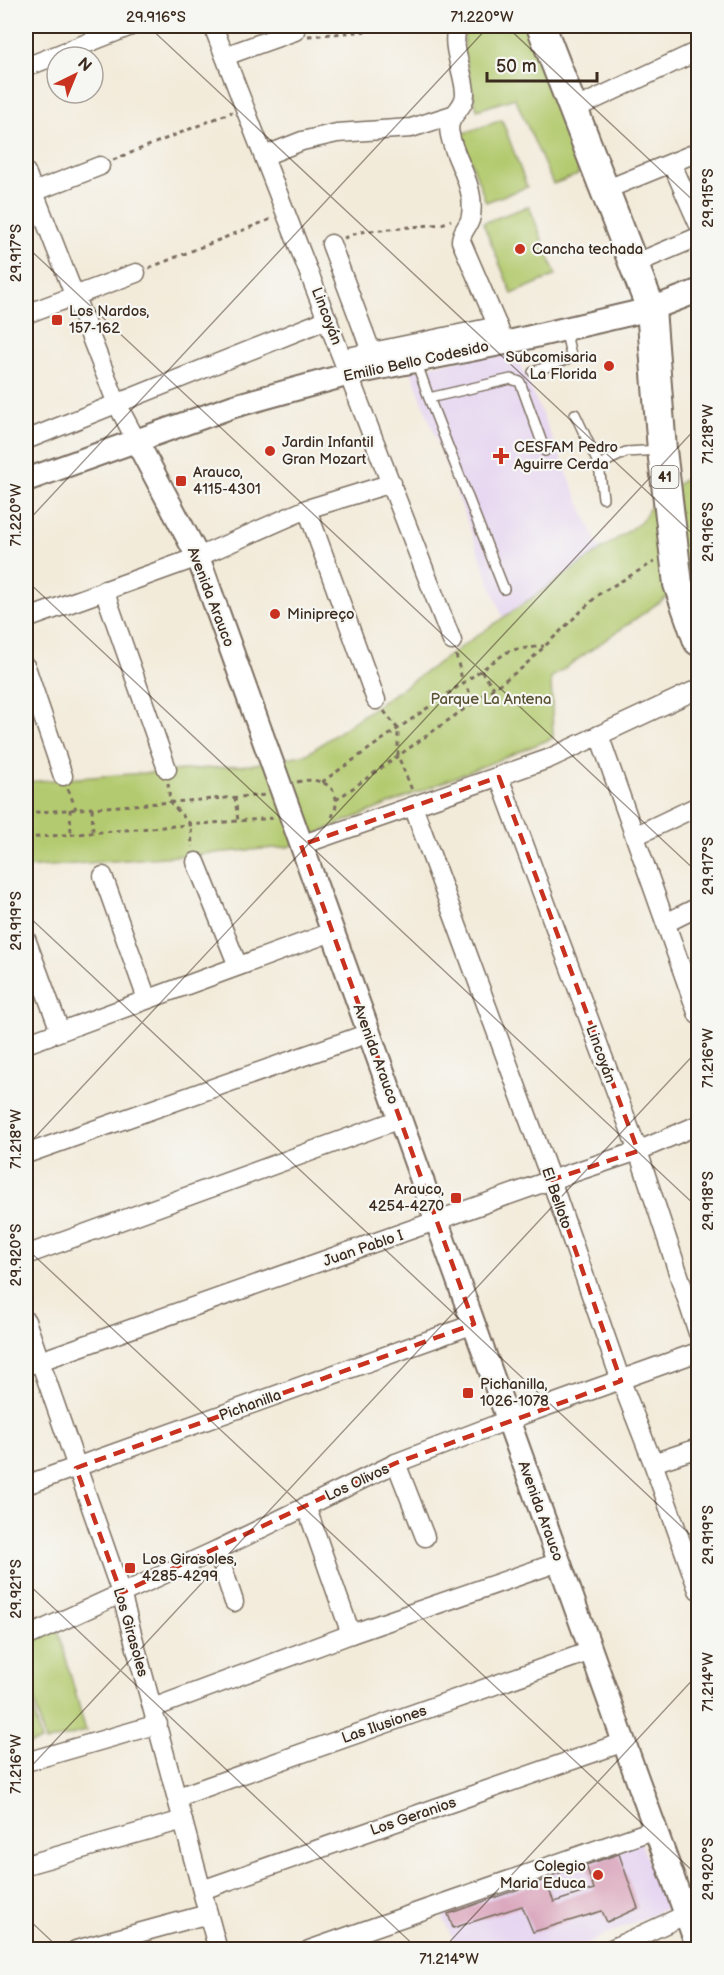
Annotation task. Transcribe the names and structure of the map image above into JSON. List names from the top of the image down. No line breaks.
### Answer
{"streets":{"main road":["41"],"street":["Lincoyán","Emilio Bello Codesido","Avenida Arauco","El Belloto","Juan Pablo I","Pichanilla","Los Olivos","Los Girasoles","Las Ilusiones","Los Geranios"]},"crossings":[["Lincoyán","Emilio Bello Codesido"],["Lincoyán","Juan Pablo I"],["Emilio Bello Codesido","41"],["Emilio Bello Codesido","Avenida Arauco"],["Avenida Arauco","Juan Pablo I"],["Avenida Arauco","Pichanilla"],["Avenida Arauco","Los Olivos"],["Avenida Arauco","Las Ilusiones"],["Avenida Arauco","Los Geranios"],["El Belloto","Juan Pablo I"],["El Belloto","Los Olivos"],["Juan Pablo I","Los Girasoles"],["Pichanilla","Los Girasoles"],["Los Olivos","Los Girasoles"],["Los Girasoles","Las Ilusiones"],["Los Girasoles","Los Geranios"]],"parks":["Parque La Antena"],"places":{"other":["Cancha techada","Subcomisaria La Florida","Jardin Infantil Gran Mozart","Minipreço","Colegio Maria Educa"],"transit":["Los Nardos, 157-162","Arauco, 4115-4301","Arauco, 4254-4270","Pichanilla, 1026-1078","Los Girasoles, 4285-4299"],"health":["CESFAM Pedro Aguirre Cerda"]},"scale_bar":"50 m","north":"top right","coordinates":["29.916°S","71.220°W","29.915°S","29.917°S","71.218°W","29.919°S","71.216°W","29.918°S","29.920°S","29.921°S","71.214°W"]}
